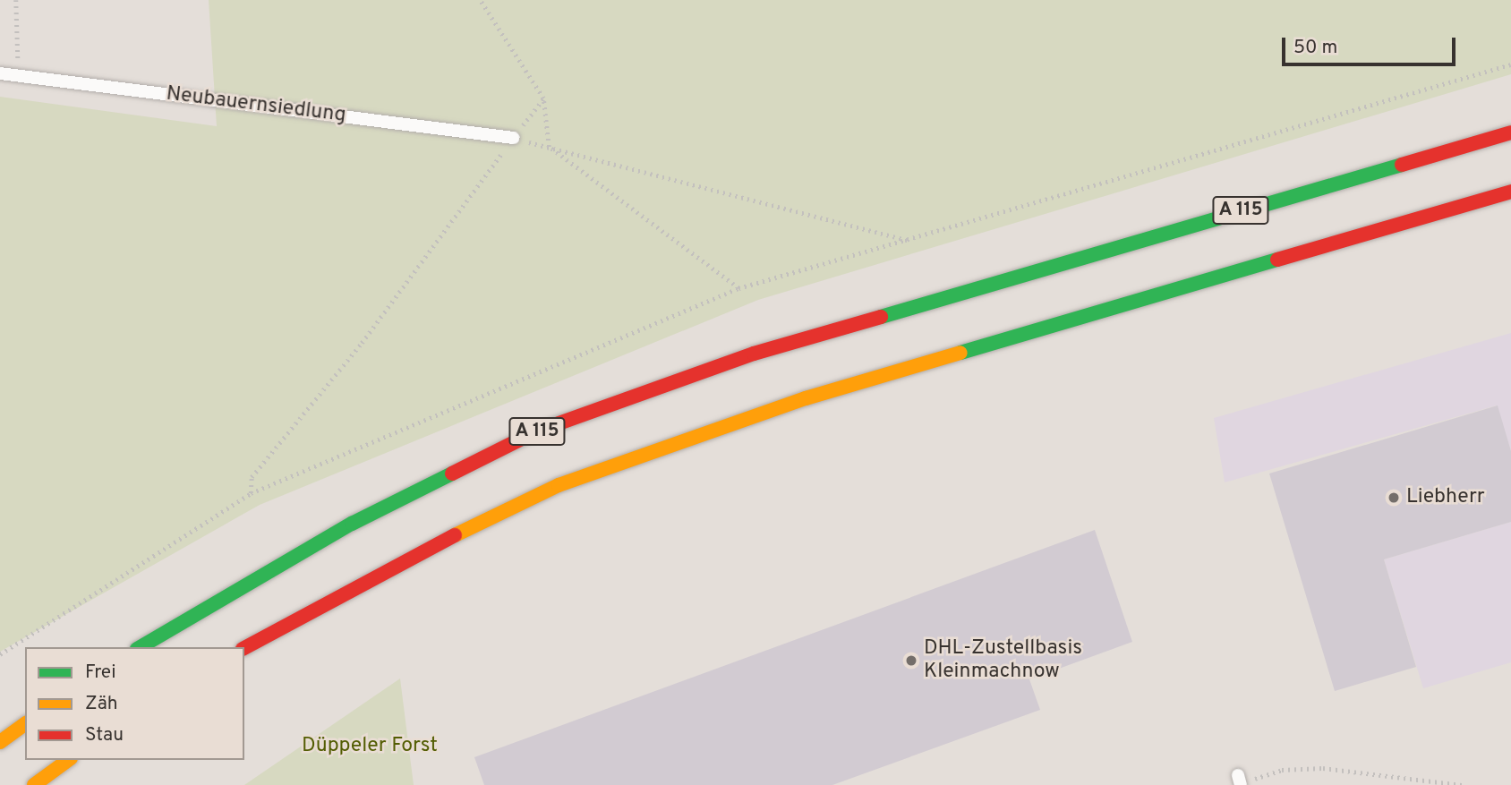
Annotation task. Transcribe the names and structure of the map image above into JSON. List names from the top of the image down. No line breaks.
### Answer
{"streets":{"highway":["A 115"],"lane":["Neubauernsiedlung"]},"parks":["Düppeler Forst"],"places":["Liebherr","DHL-Zustellbasis Kleinmachnow"],"legend":["Frei","Zäh","Stau"],"scale_bar":"50 m"}
